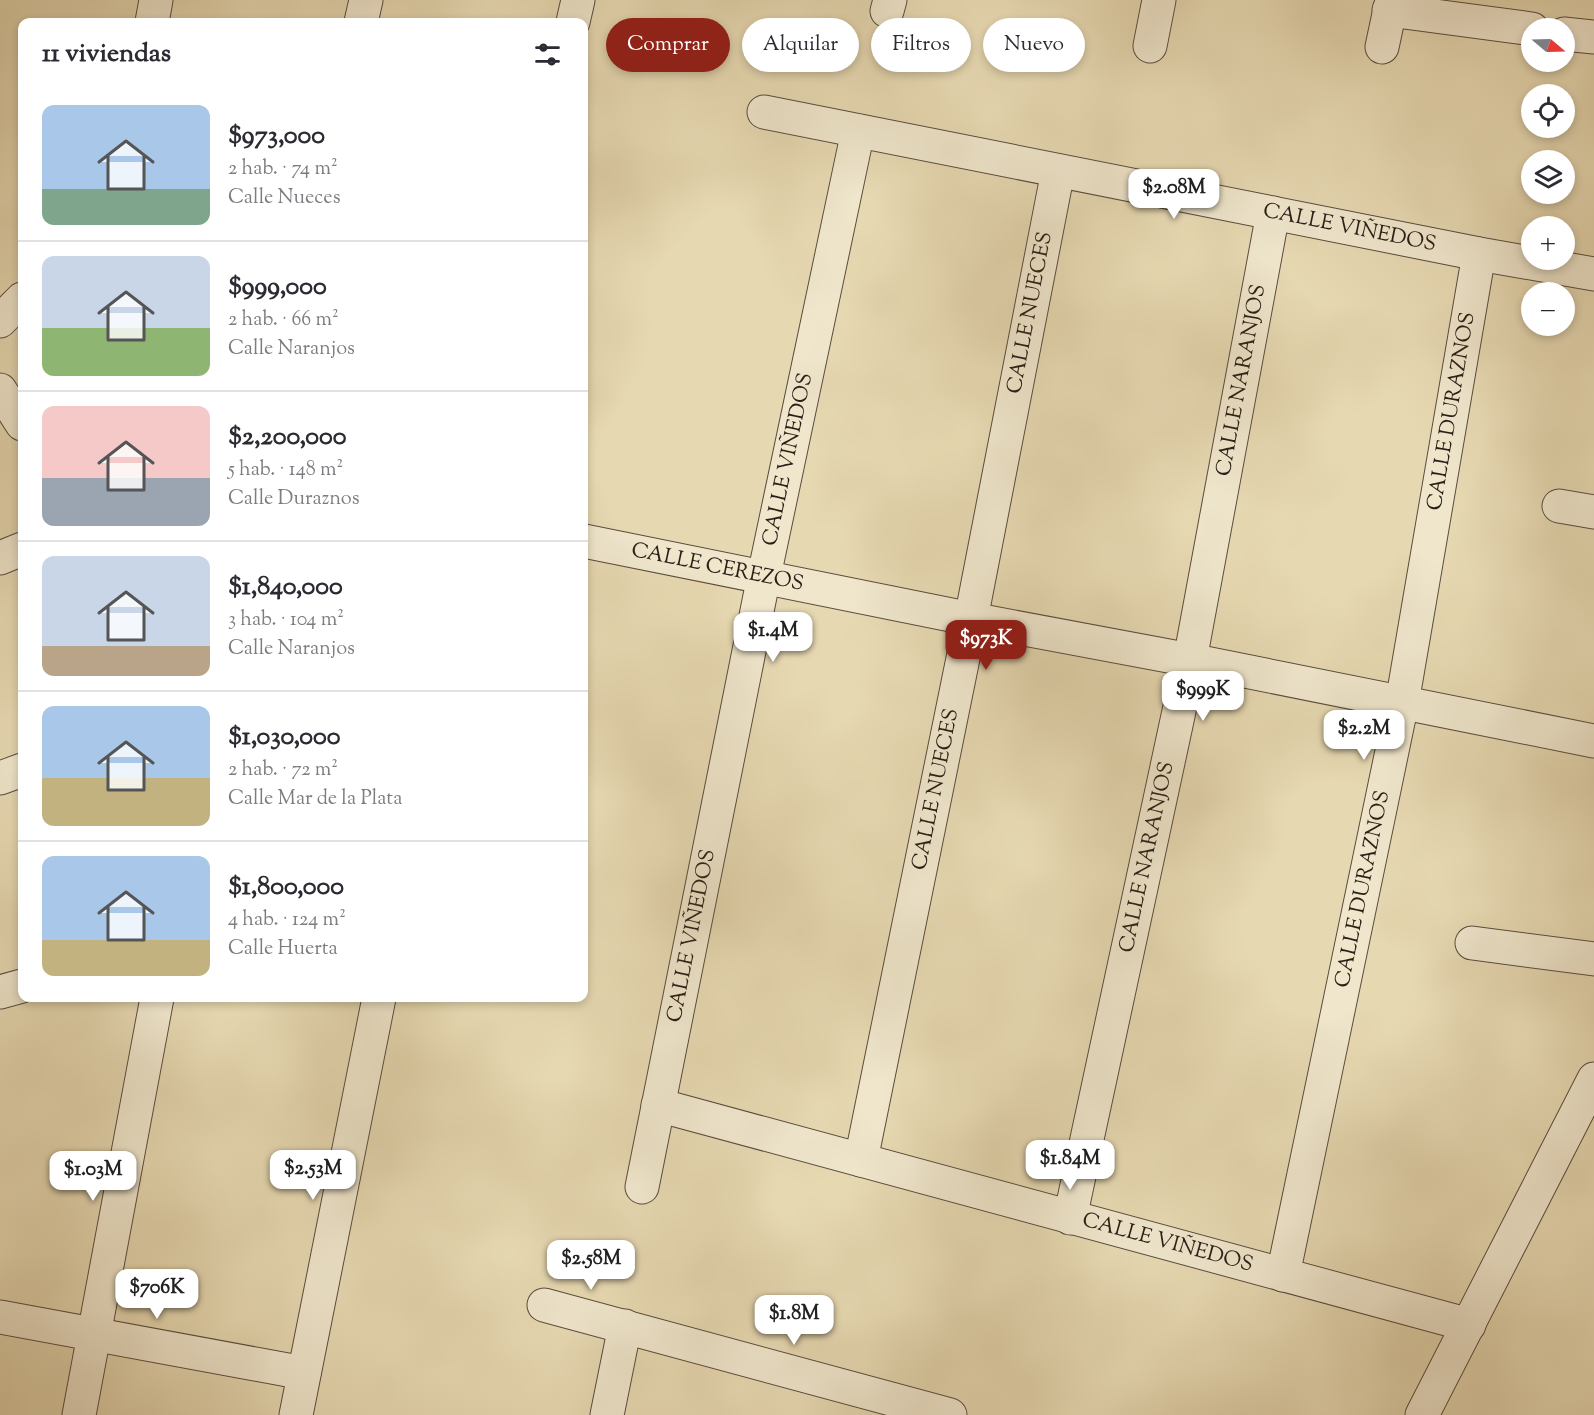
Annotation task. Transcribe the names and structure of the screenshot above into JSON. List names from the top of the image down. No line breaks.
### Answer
{"streets":{"street":["CALLE VIÑEDOS","CALLE NUECES","CALLE NARANJOS","CALLE DURAZNOS","CALLE CEREZOS"]},"crossings":[["CALLE VIÑEDOS","CALLE NUECES"],["CALLE VIÑEDOS","CALLE NARANJOS"],["CALLE VIÑEDOS","CALLE DURAZNOS"],["CALLE VIÑEDOS","CALLE CEREZOS"],["CALLE NUECES","CALLE CEREZOS"],["CALLE NARANJOS","CALLE CEREZOS"],["CALLE DURAZNOS","CALLE CEREZOS"]],"north":"right","page":{"map_buttons":["+","−"],"chip":["Comprar","Alquilar","Filtros","Nuevo"],"heading":"11 viviendas","list":[{"name":"$973,000","note":"2 hab. · 74 m² · Calle Nueces"},{"name":"$999,000","note":"2 hab. · 66 m² · Calle Naranjos"},{"name":"$2,200,000","note":"5 hab. · 148 m² · Calle Duraznos"},{"name":"$1,840,000","note":"3 hab. · 104 m² · Calle Naranjos"},{"name":"$1,030,000","note":"2 hab. · 72 m² · Calle Mar de la Plata"},{"name":"$1,800,000","note":"4 hab. · 124 m² · Calle Huerta"}],"price":["$2.08M","$1.4M","$973K","$999K","$2.2M","$1.84M","$2.53M","$1.03M","$2.58M","$706K","$1.8M"]}}
